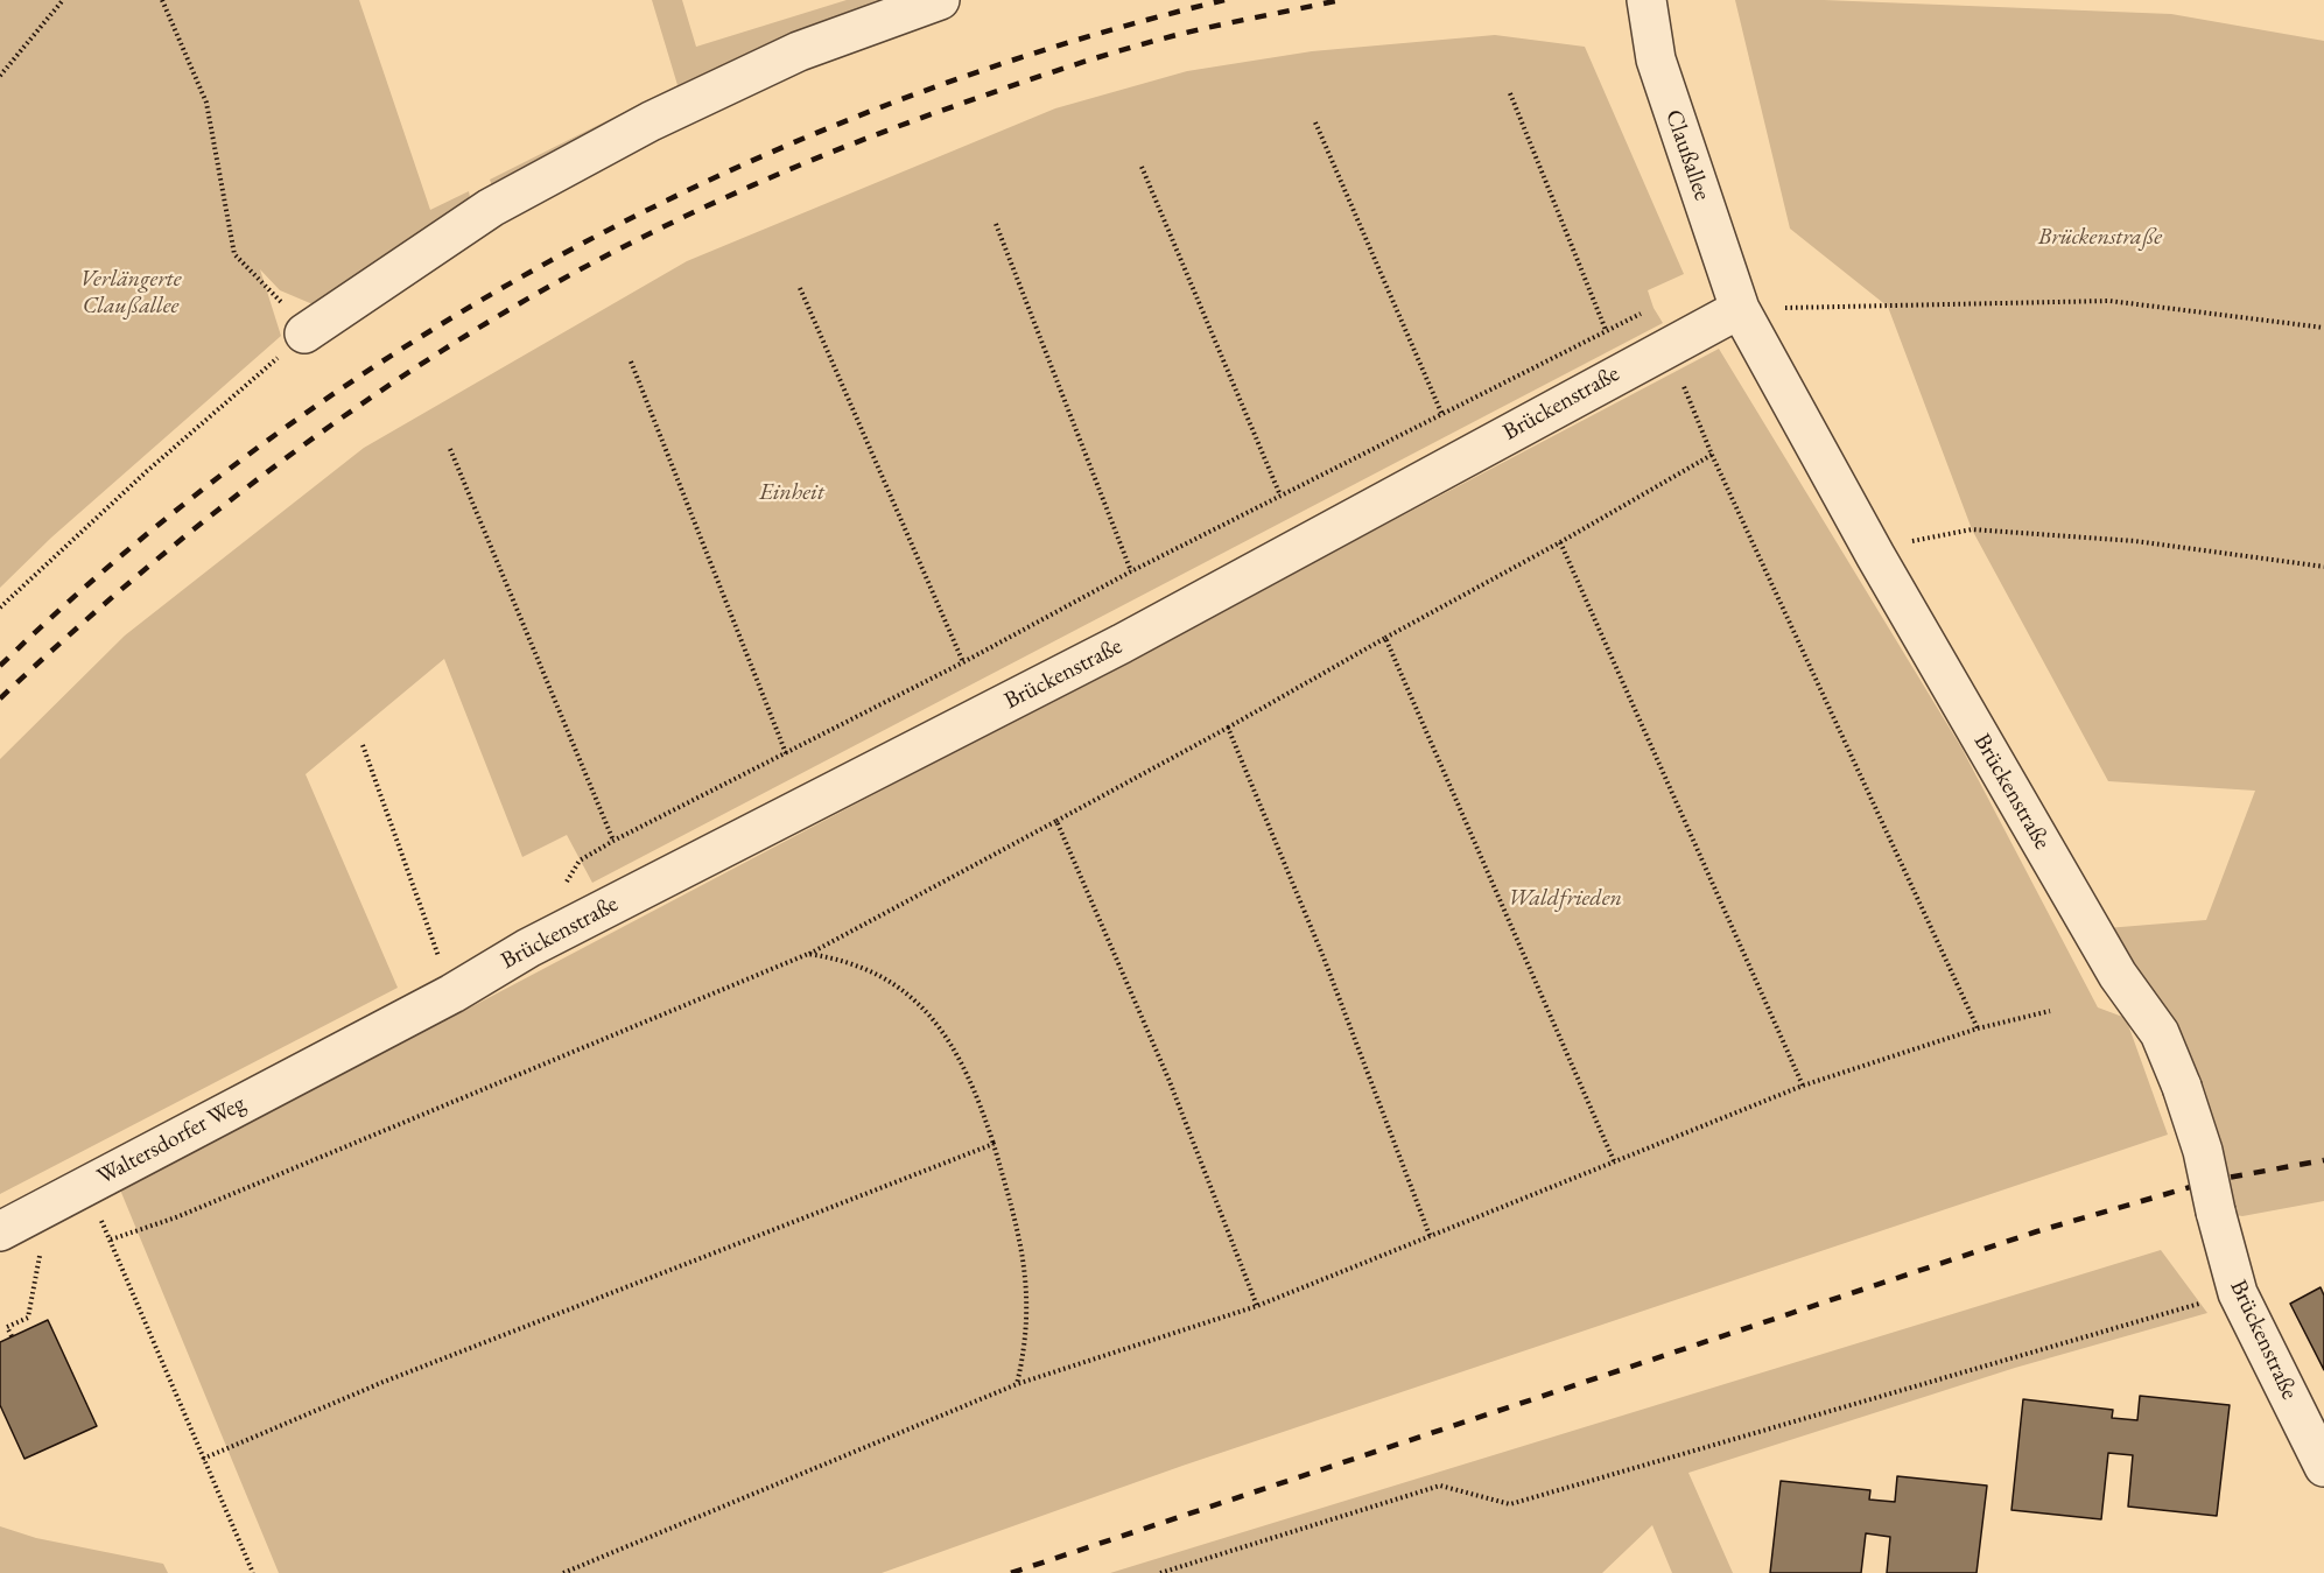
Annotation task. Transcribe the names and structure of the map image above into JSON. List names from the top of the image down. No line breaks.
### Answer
{"streets":{"street":["Claußallee","Brückenstraße","Waltersdorfer Weg"]},"crossings":[["Claußallee","Brückenstraße"],["Brückenstraße","Waltersdorfer Weg"]],"parks":["Brückenstraße","Verlängerte Claußallee","Einheit","Waldfrieden"]}
